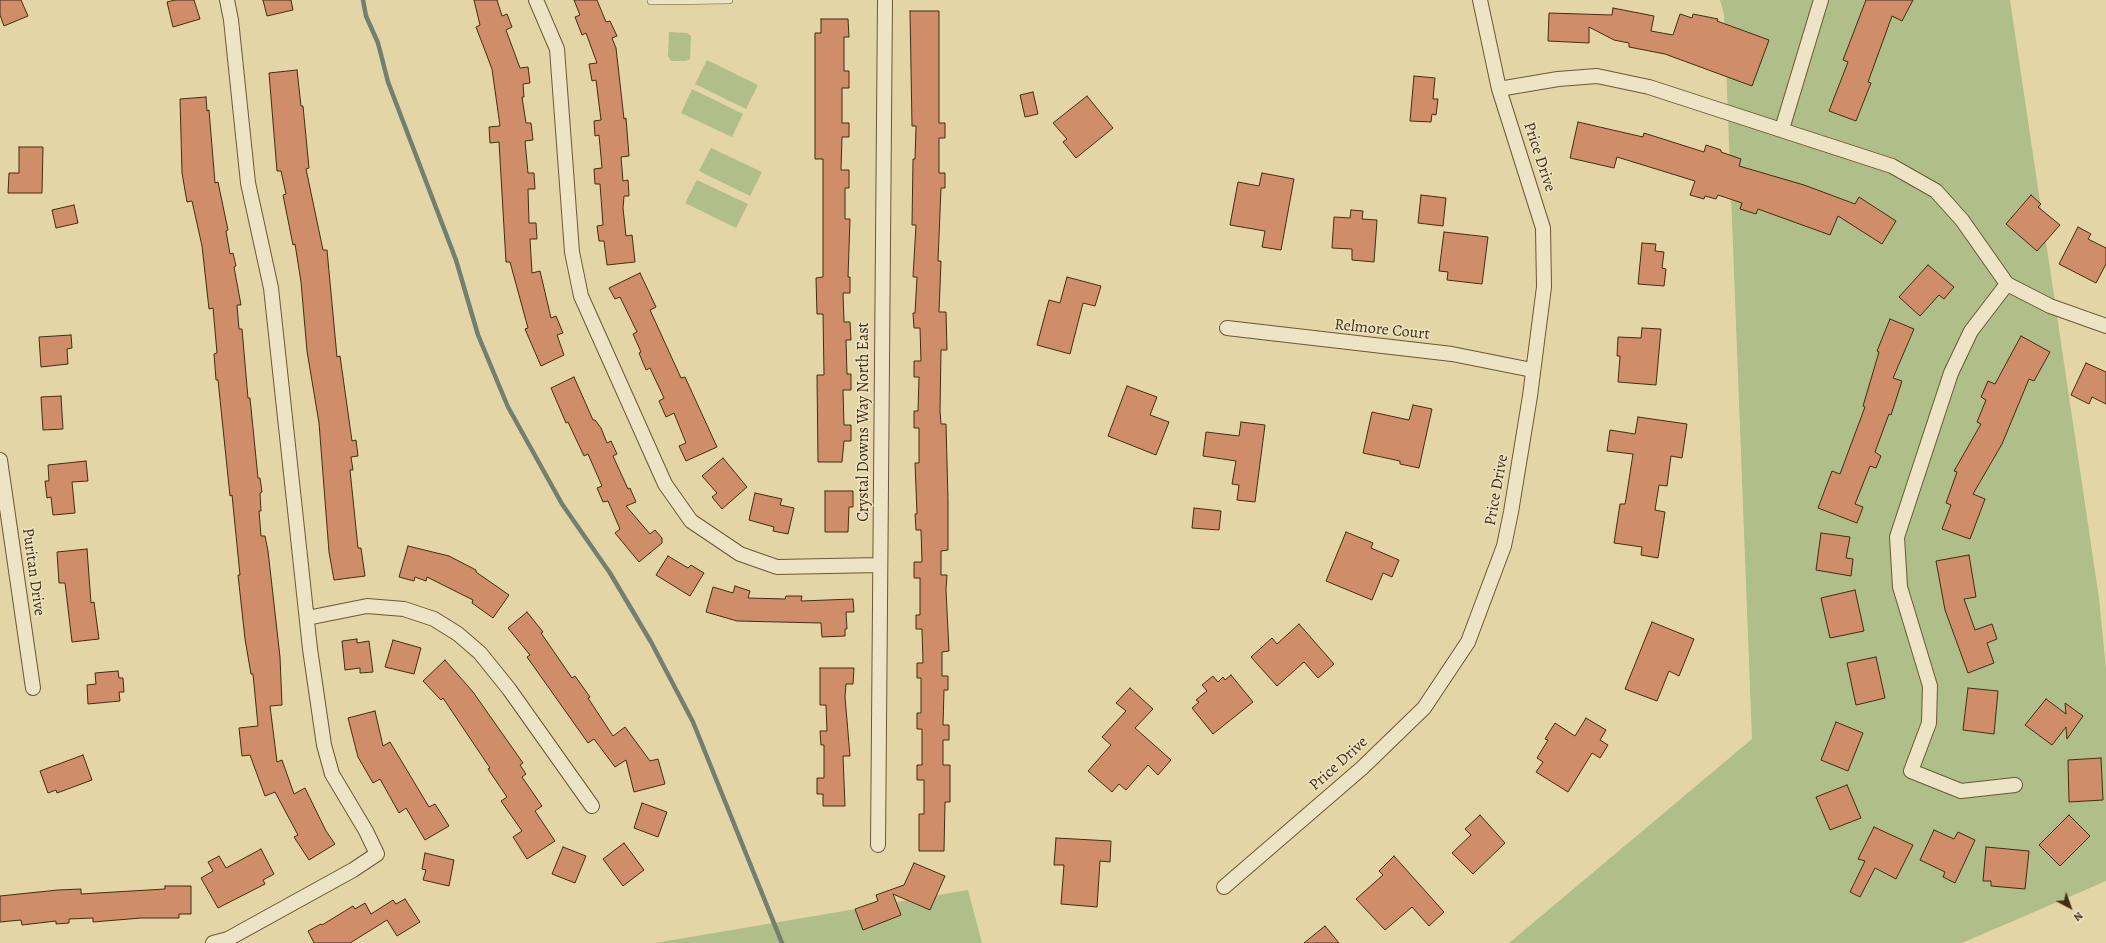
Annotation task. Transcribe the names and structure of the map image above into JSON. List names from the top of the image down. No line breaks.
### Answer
{"streets":{"street":["Price Drive","Relmore Court","Crystal Downs Way North East","Puritan Drive"]},"crossings":[["Price Drive","Relmore Court"]],"north":"bottom right"}
